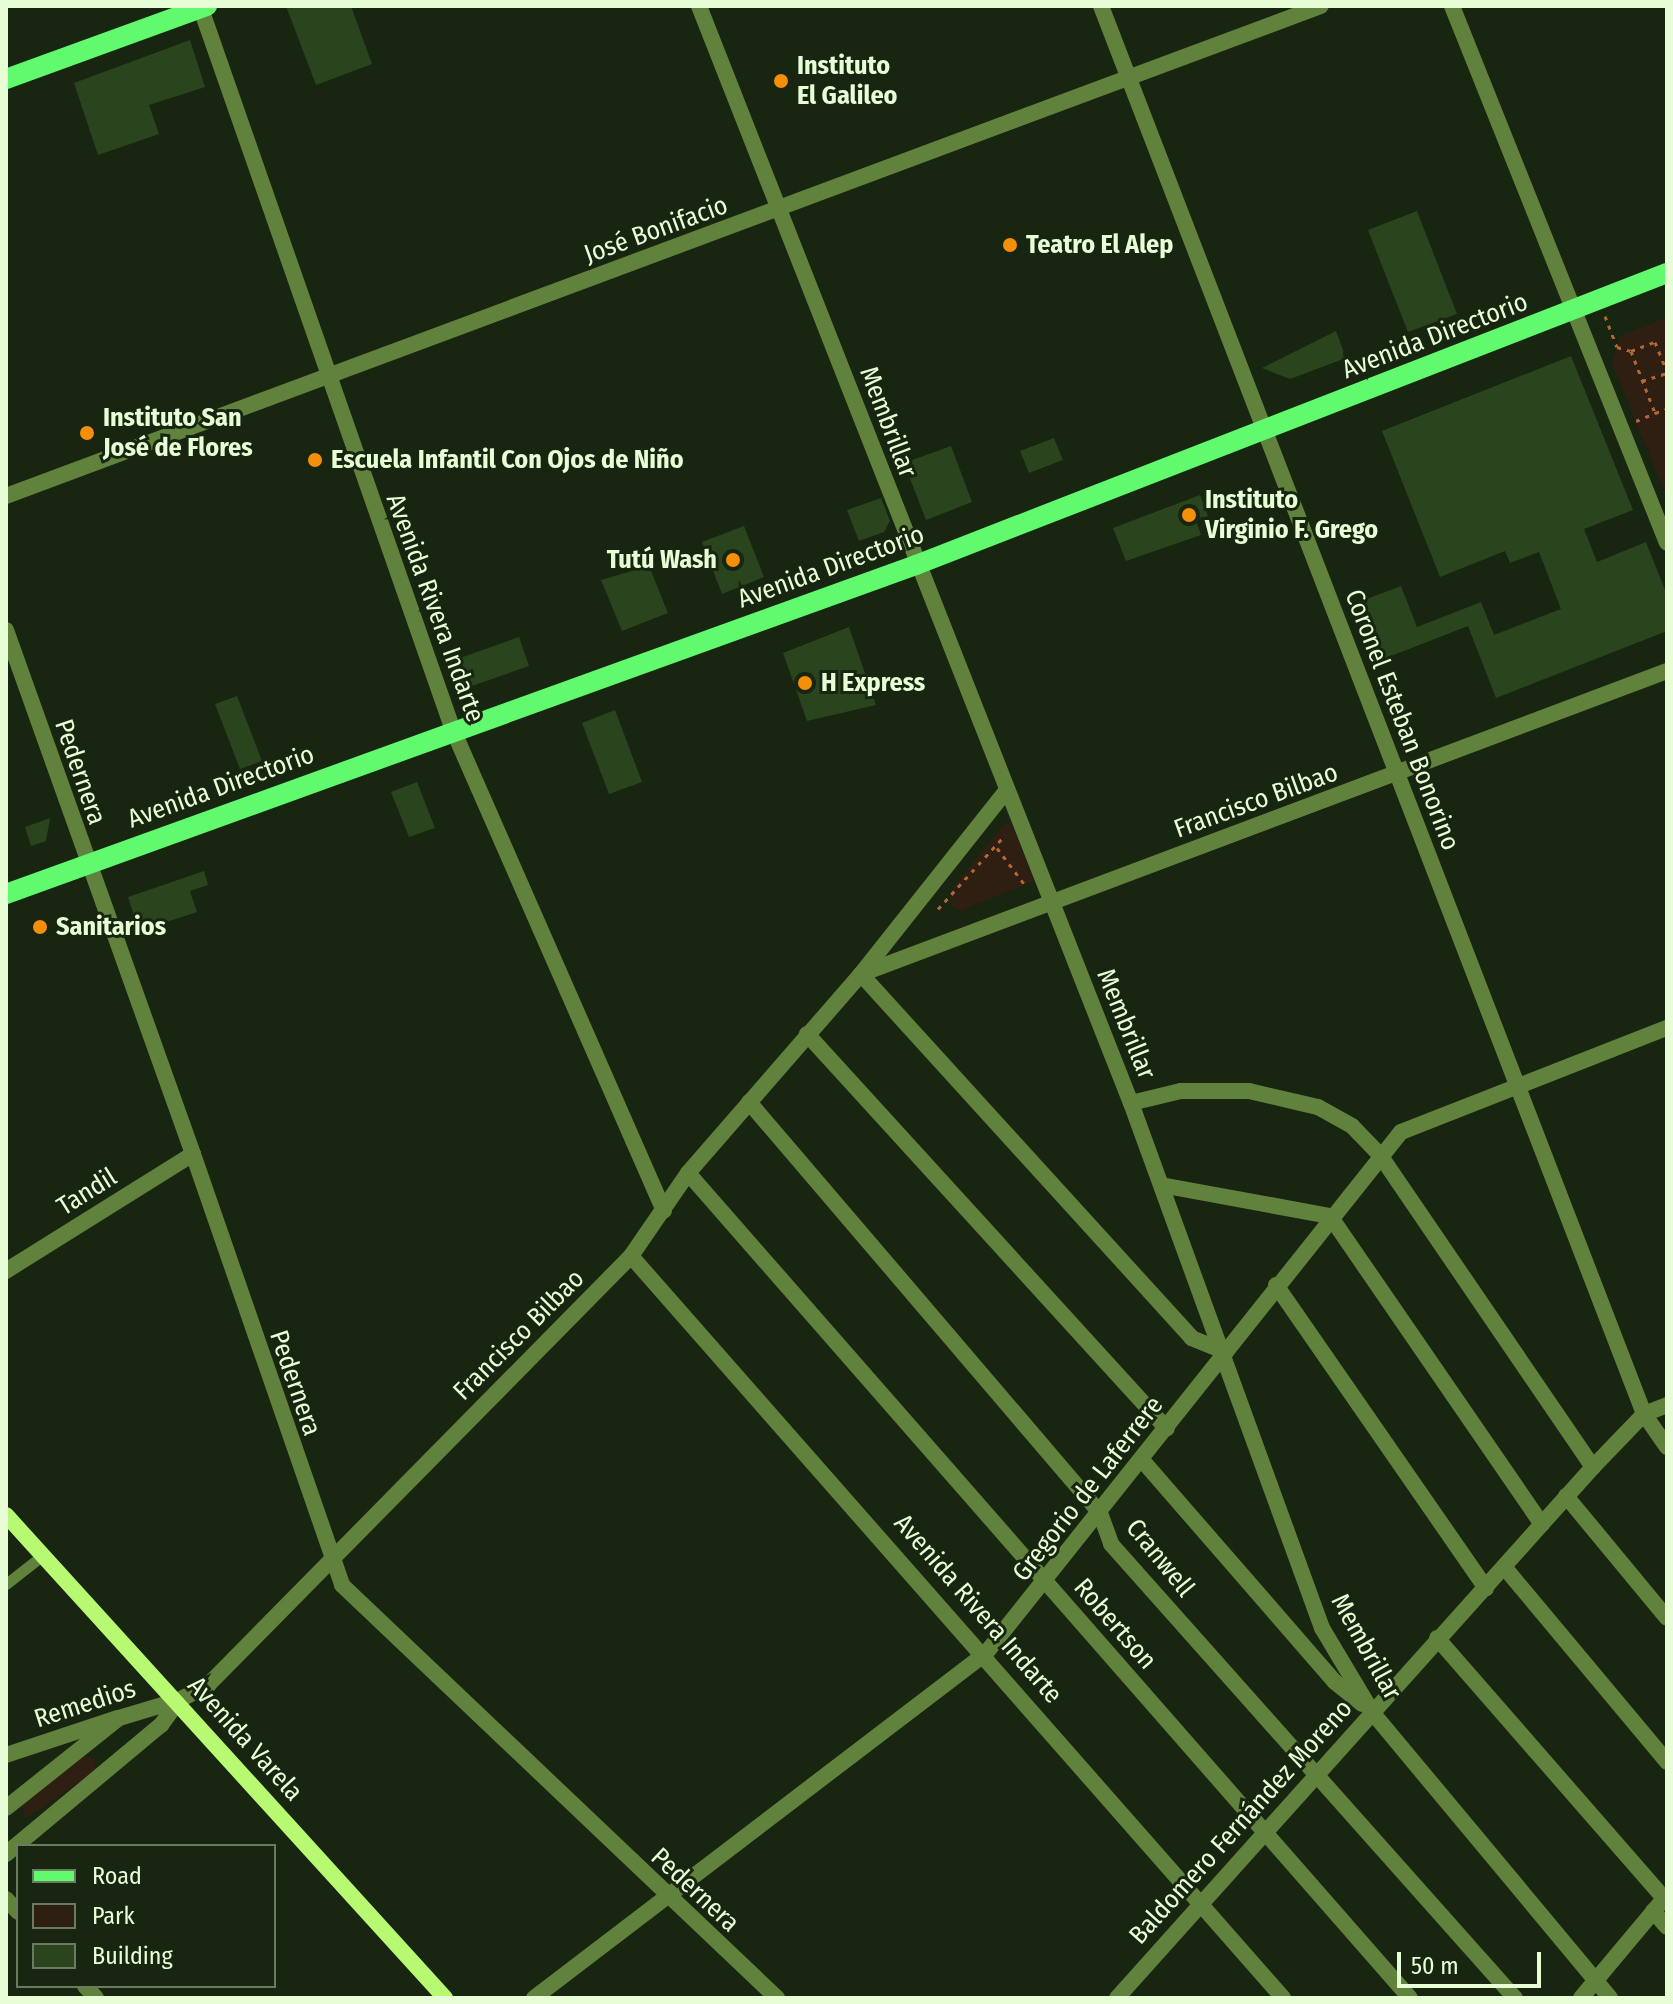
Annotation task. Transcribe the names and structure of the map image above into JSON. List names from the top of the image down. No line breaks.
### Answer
{"streets":{"main road":["Avenida Directorio","Avenida Varela"],"street":["José Bonifacio","Membrillar","Avenida Rivera Indarte","Coronel Esteban Bonorino","Pedernera","Francisco Bilbao","Tandil","Gregorio de Laferrere","Cranwell","Robertson","Remedios","Baldomero Fernández Moreno"]},"crossings":[["José Bonifacio","Membrillar"],["José Bonifacio","Avenida Rivera Indarte"],["José Bonifacio","Coronel Esteban Bonorino"],["Avenida Directorio","Membrillar"],["Avenida Directorio","Avenida Rivera Indarte"],["Avenida Directorio","Coronel Esteban Bonorino"],["Avenida Directorio","Pedernera"],["Membrillar","Francisco Bilbao"],["Membrillar","Gregorio de Laferrere"],["Membrillar","Baldomero Fernández Moreno"],["Avenida Rivera Indarte","Francisco Bilbao"],["Avenida Rivera Indarte","Gregorio de Laferrere"],["Avenida Rivera Indarte","Baldomero Fernández Moreno"],["Coronel Esteban Bonorino","Francisco Bilbao"],["Coronel Esteban Bonorino","Gregorio de Laferrere"],["Coronel Esteban Bonorino","Baldomero Fernández Moreno"],["Pedernera","Francisco Bilbao"],["Pedernera","Tandil"],["Pedernera","Gregorio de Laferrere"],["Francisco Bilbao","Cranwell"],["Francisco Bilbao","Robertson"],["Francisco Bilbao","Remedios"],["Francisco Bilbao","Avenida Varela"],["Gregorio de Laferrere","Cranwell"],["Gregorio de Laferrere","Robertson"],["Cranwell","Baldomero Fernández Moreno"],["Robertson","Baldomero Fernández Moreno"],["Remedios","Avenida Varela"]],"places":["Instituto El Galileo","Teatro El Alep","Instituto San José de Flores","Escuela Infantil Con Ojos de Niño","Instituto Virginio F. Grego","Tutú Wash","H Express","Sanitarios"],"legend":["Road","Park","Building"],"scale_bar":"50 m"}
